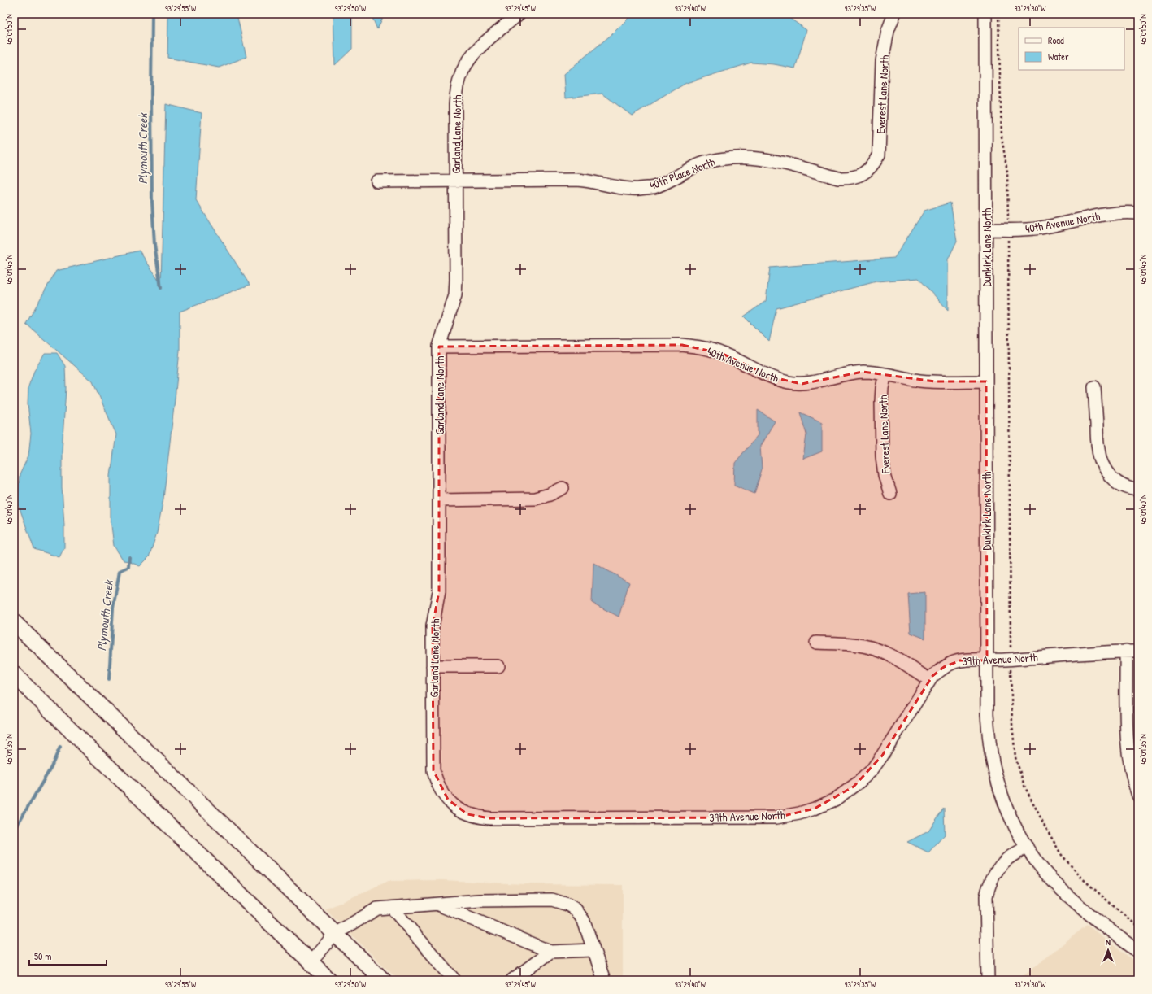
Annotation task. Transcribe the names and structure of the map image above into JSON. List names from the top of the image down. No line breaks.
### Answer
{"streets":{"street":["Everest Lane North","Garland Lane North","40th Place North","40th Avenue North","Dunkirk Lane North","39th Avenue North"]},"crossings":[["Everest Lane North","40th Place North"],["Everest Lane North","40th Avenue North"],["Garland Lane North","40th Place North"],["Garland Lane North","40th Avenue North"],["Garland Lane North","39th Avenue North"],["40th Avenue North","Dunkirk Lane North"],["Dunkirk Lane North","39th Avenue North"]],"water":["Plymouth Creek"],"legend":["Road","Water"],"scale_bar":"50 m","north":"top","coordinates":["93°29'55\"W","93°29'50\"W","93°29'45\"W","93°29'40\"W","93°29'35\"W","93°29'30\"W","45°01'50\"N","45°01'45\"N","45°01'40\"N","45°01'35\"N"]}
